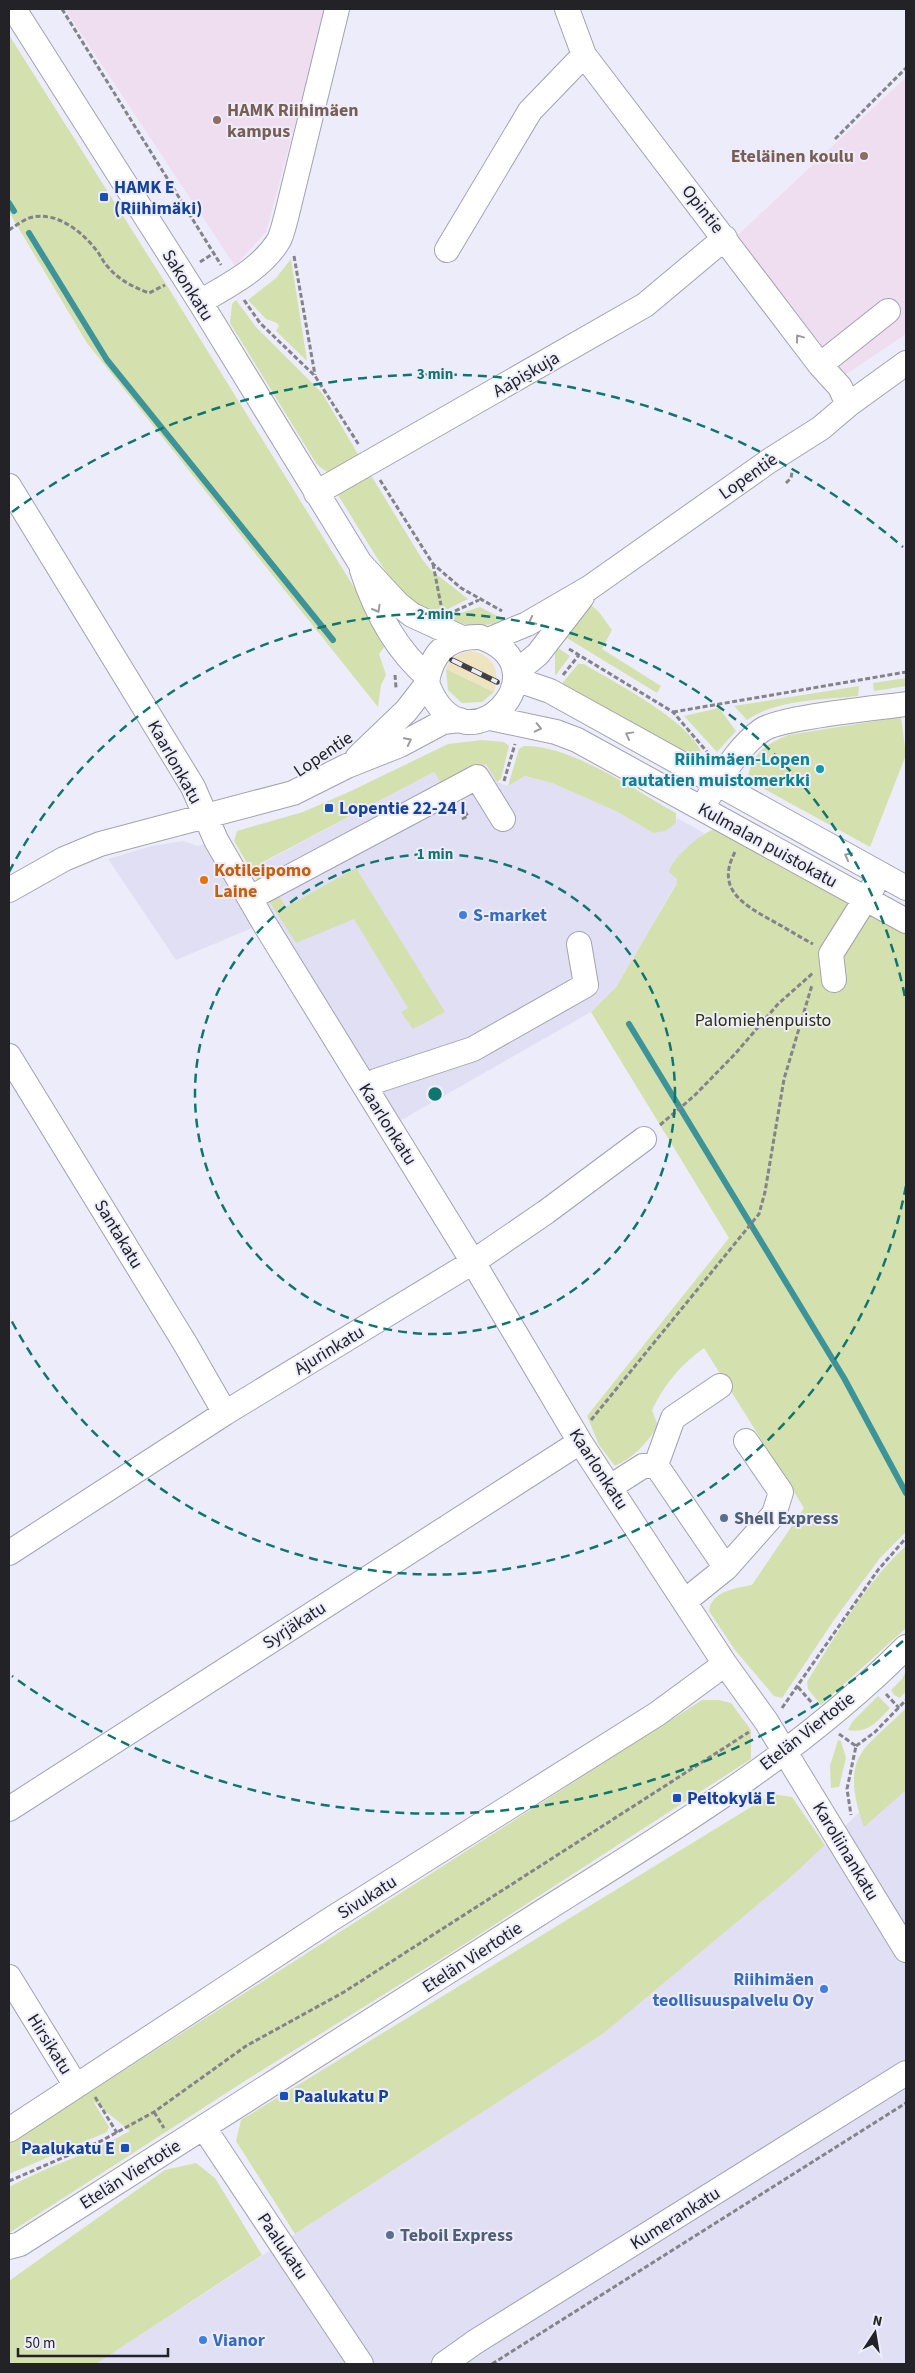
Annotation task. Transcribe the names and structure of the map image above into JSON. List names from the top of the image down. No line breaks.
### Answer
{"streets":{"street":["Opintie","Sakonkatu","Aapiskuja","Lopentie","Kaarlonkatu","Kulmalan puistokatu","Santakatu","Ajurinkatu","Syrjäkatu","Etelän Viertotie","Karoliinankatu","Sivukatu","Hirsikatu","Kumerankatu","Paalukatu"]},"crossings":[["Opintie","Aapiskuja"],["Opintie","Lopentie"],["Sakonkatu","Aapiskuja"],["Sakonkatu","Lopentie"],["Sakonkatu","Kulmalan puistokatu"],["Lopentie","Kaarlonkatu"],["Lopentie","Kulmalan puistokatu"],["Kaarlonkatu","Ajurinkatu"],["Kaarlonkatu","Syrjäkatu"],["Kaarlonkatu","Etelän Viertotie"],["Kaarlonkatu","Karoliinankatu"],["Kaarlonkatu","Sivukatu"],["Santakatu","Ajurinkatu"],["Etelän Viertotie","Karoliinankatu"],["Etelän Viertotie","Paalukatu"],["Sivukatu","Hirsikatu"]],"parks":["Palomiehenpuisto"],"places":{"other":["HAMK Riihimäen kampus","Eteläinen koulu","Riihimäen-Lopen rautatien muistomerkki","Kotileipomo Laine","S-market","Shell Express","Riihimäen teollisuuspalvelu Oy","Teboil Express","Vianor"],"transit":["HAMK E (Riihimäki)","Lopentie 22-24 I","Peltokylä E","Paalukatu P","Paalukatu E"]},"scale_bar":"50 m","north":"top","rings":["3 min","2 min","1 min"]}
